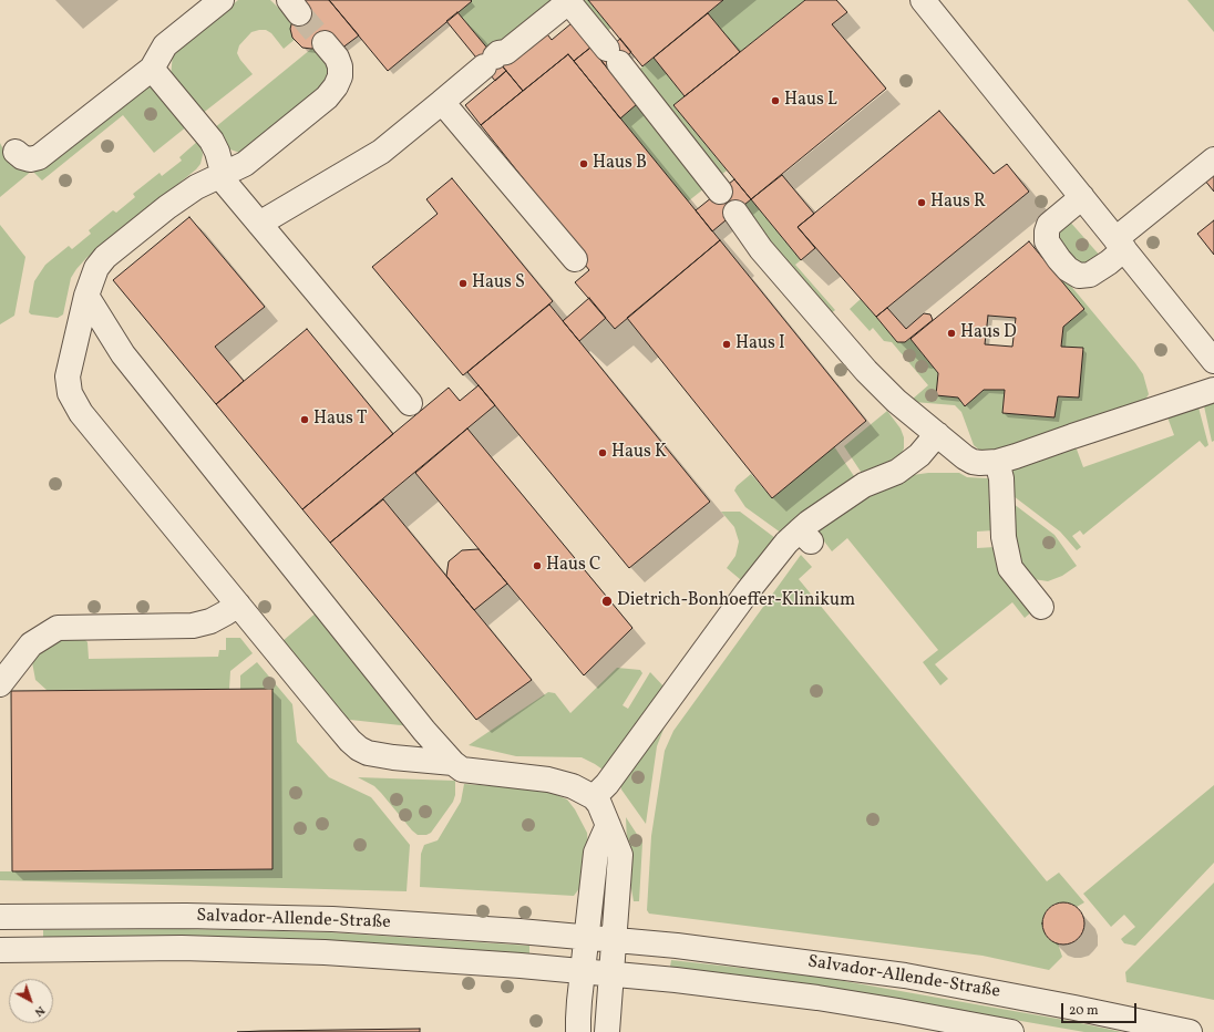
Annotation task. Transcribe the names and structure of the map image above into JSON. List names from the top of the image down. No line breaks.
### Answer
{"streets":{"street":["Salvador-Allende-Straße"]},"places":["Haus L","Haus B","Haus R","Haus S","Haus D","Haus I","Haus T","Haus K","Haus C","Dietrich-Bonhoeffer-Klinikum"],"scale_bar":"20 m","north":"bottom right"}
